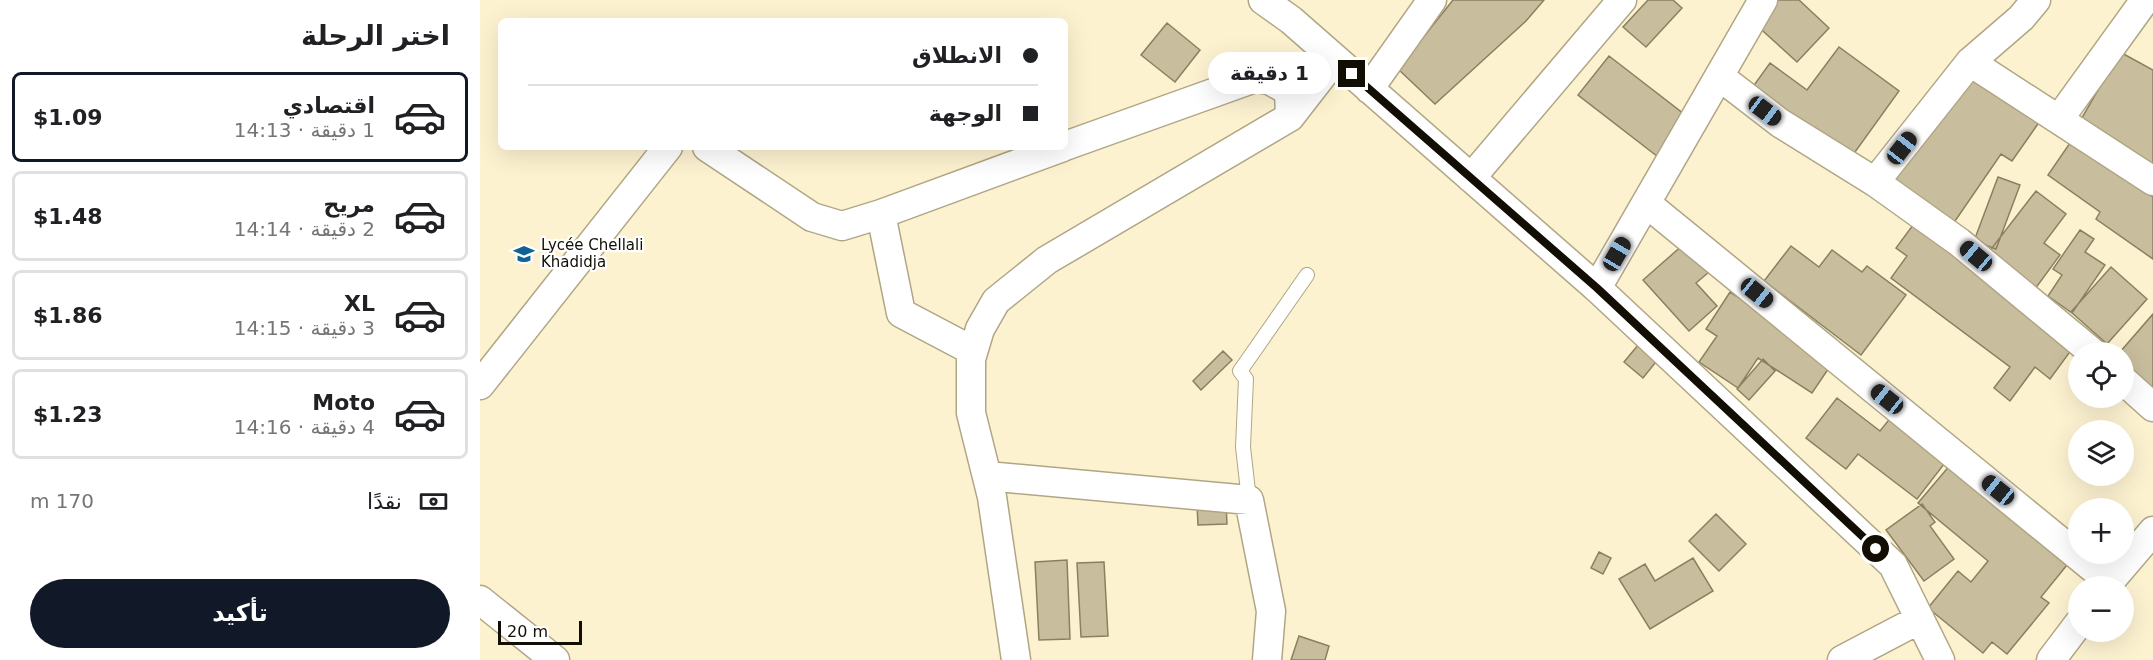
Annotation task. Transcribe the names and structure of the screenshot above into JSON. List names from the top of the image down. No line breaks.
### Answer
{"places":{"school or university":["Lycée Chellali Khadidja"]},"scale_bar":"20 m","page":{"heading":"اختر الرحلة","banner":["الانطلاق","الوجهة"],"bubble":"1 دقيقة","list":[{"name":"اقتصادي","note":"1 دقيقة · 14:13","value":"$1.09"},{"name":"مريح","note":"2 دقيقة · 14:14","value":"$1.48"},{"name":"XL","note":"3 دقيقة · 14:15","value":"$1.86"},{"name":"Moto","note":"4 دقيقة · 14:16","value":"$1.23"}],"map_buttons":["+","−"],"pay":["نقدًا","170 m"],"buttons":"تأكيد","scale":"20 m"}}
